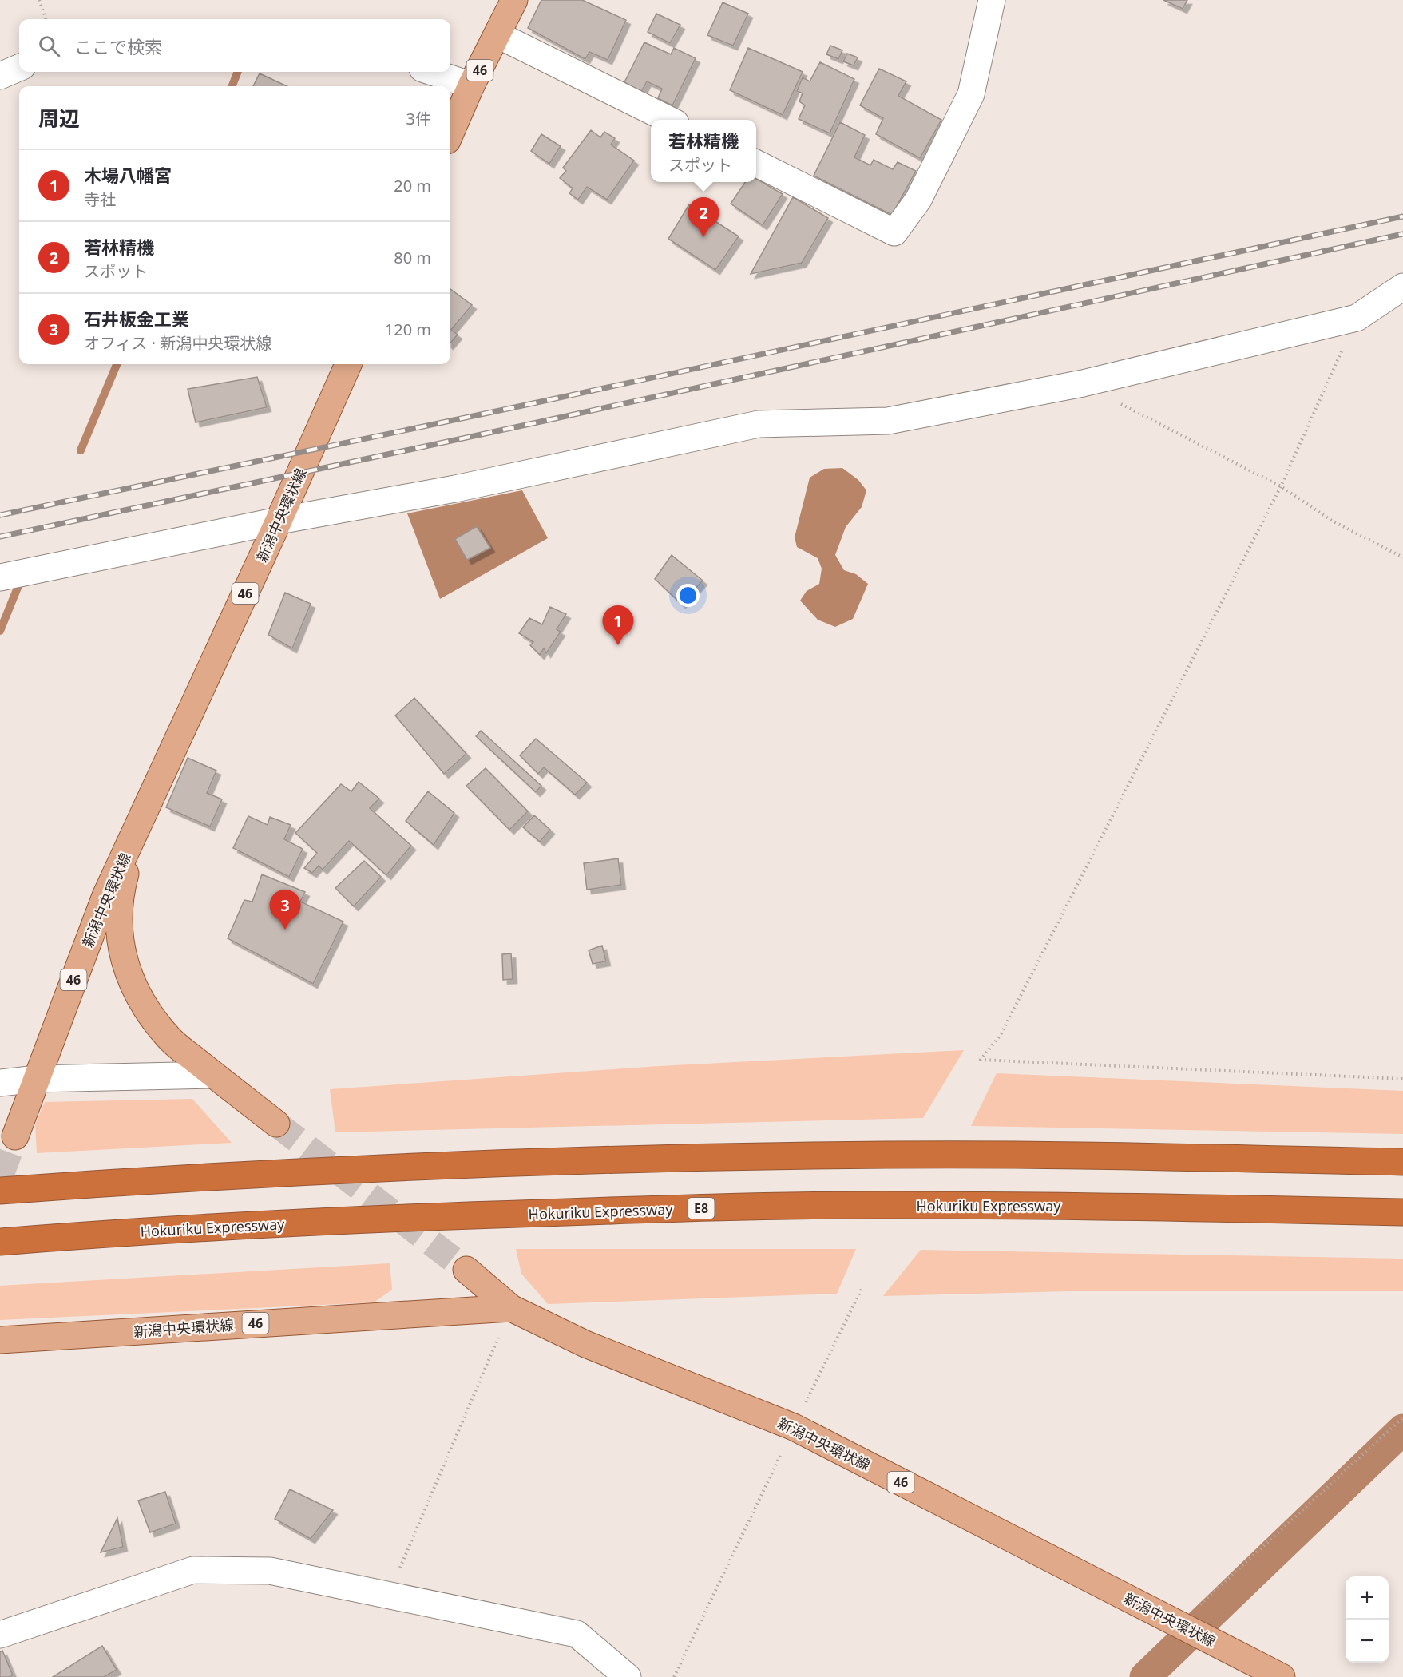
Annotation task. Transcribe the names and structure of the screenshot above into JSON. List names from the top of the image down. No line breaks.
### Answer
{"streets":{"highway":["Hokuriku Expressway","E8"],"main road":["46","新潟中央環状線"]},"page":{"search":"ここで検索","heading":["周辺","3件"],"popup":["若林精機","スポット"],"list":[{"mark":"1","name":"木場八幡宮","note":"寺社","value":"20 m"},{"mark":"2","name":"若林精機","note":"スポット","value":"80 m"},{"mark":"3","name":"石井板金工業","note":"オフィス · 新潟中央環状線","value":"120 m"}],"pins":["2","1","3"],"map_buttons":["+","−"]}}
